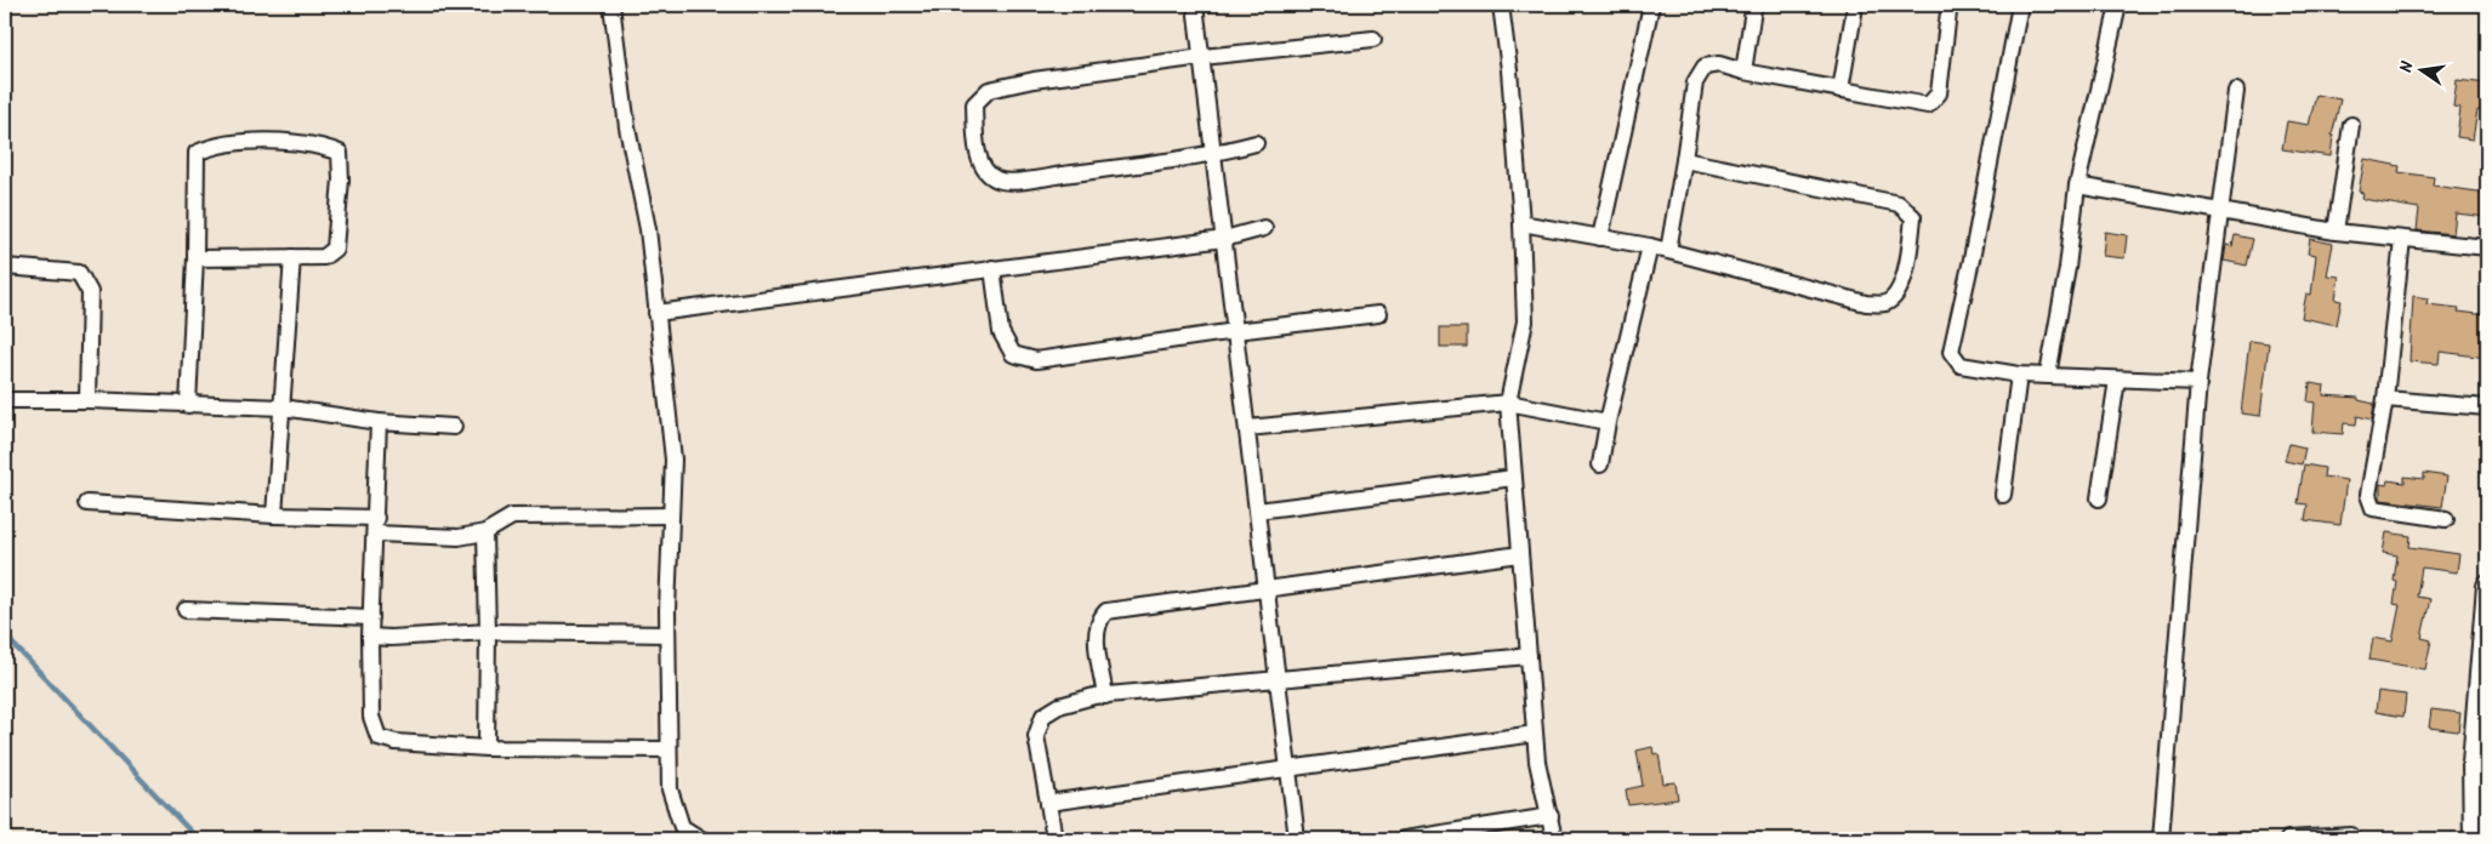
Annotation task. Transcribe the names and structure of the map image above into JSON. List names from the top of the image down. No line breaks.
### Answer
{"north":"left"}
